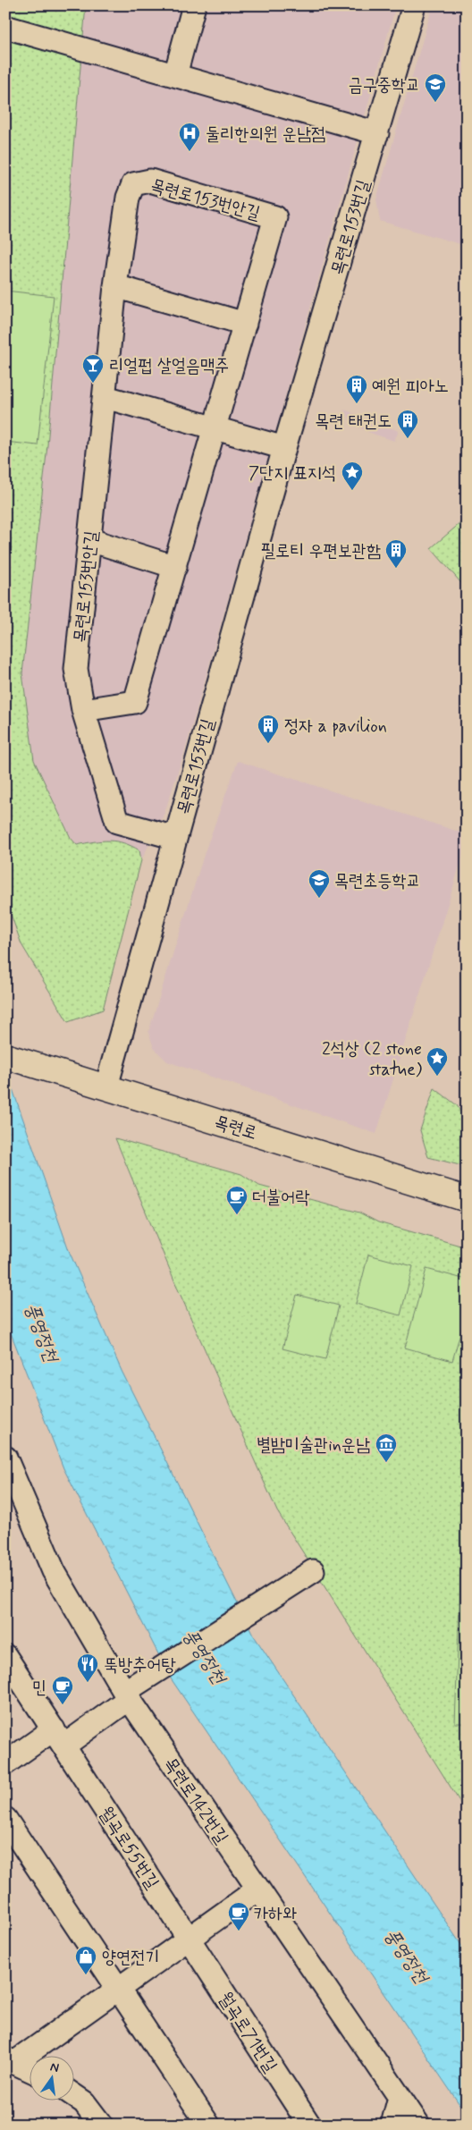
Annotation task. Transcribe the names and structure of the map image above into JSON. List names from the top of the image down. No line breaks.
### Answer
{"streets":{"main road":["목련로"],"street":["목련로153번안길","목련로153번길","목련로142번길","월곡로55번길","월곡로71번길"]},"crossings":[["목련로153번안길","목련로153번길"],["목련로153번길","목련로"],["월곡로55번길","월곡로71번길"]],"water":["풍영정천"],"places":{"school or university":["금구중학교","목련초등학교"],"hospital":["둘리한의원 운남점"],"bar":["리얼펍 살얼음맥주"],"building":["예원 피아노","목련 태권도","필로티 우편보관함","정자 a pavilion"],"place":["7단지 표지석","2석상 (2 stone statue)"],"cafe":["더불어락","민","카하와"],"museum":["별밤미술관in운남"],"restaurant":["뚝방추어탕"],"shop":["양연전기"]},"north":"top"}
